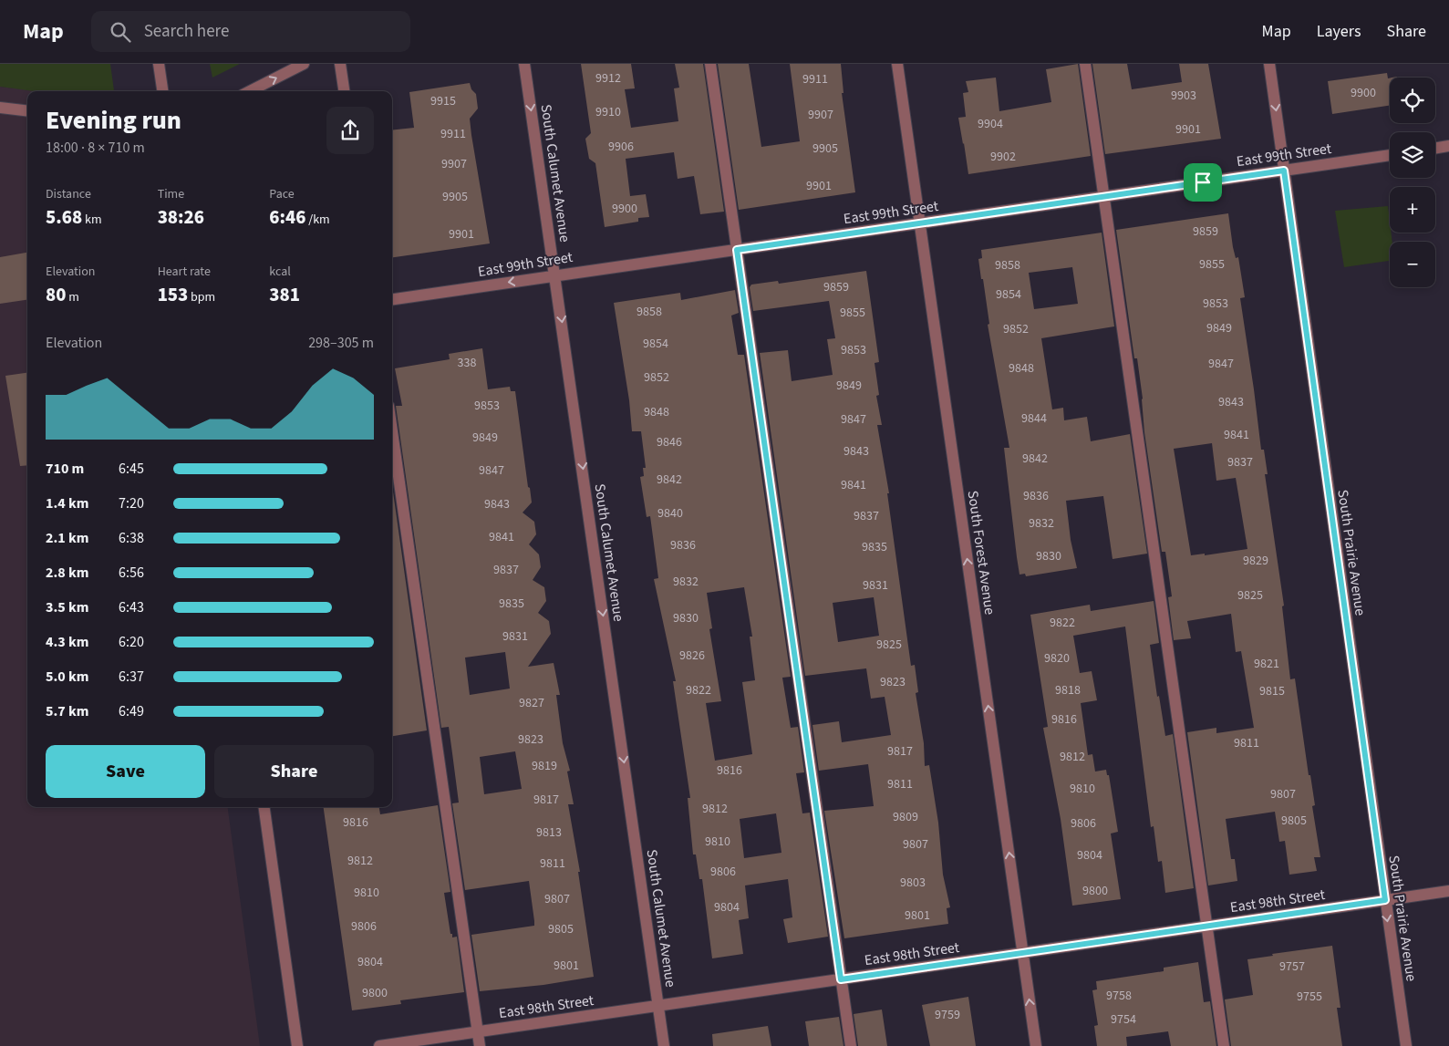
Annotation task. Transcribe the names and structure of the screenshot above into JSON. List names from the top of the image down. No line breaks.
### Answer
{"streets":{"street":["East 99th Street","South Calumet Avenue","South Forest Avenue","South Prairie Avenue","East 98th Street"]},"crossings":[["East 99th Street","South Calumet Avenue"],["East 99th Street","South Forest Avenue"],["East 99th Street","South Prairie Avenue"],["South Calumet Avenue","East 98th Street"],["South Forest Avenue","East 98th Street"],["South Prairie Avenue","East 98th Street"]],"one_way":["South Calumet Avenue","South Forest Avenue"],"house_numbers":["9912","9911","9900","9903","9915","9910","9907","9904","9901","9911","9906","9905","9902","9907","9901","9905","9900","9859","9901","9855","9858","9859","9854","9853","9858","9855","9849","9852","9854","9853","338","9847","9848","9852","9849","9843","9853","9848","9844","9847","9841","9849","9846","9843","9842","9837","9847","9842","9841","9836","9843","9840","9837","9832","9841","9836","9835","9830","9829","9837","9832","9831","9825","9835","9830","9822","9831","9825","9826","9820","9821","9823","9822","9818","9815","9827","9816","9823","9811","9817","9812","9819","9816","9811","9810","9807","9817","9812","9809","9805","9816","9806","9813","9810","9807","9804","9812","9811","9806","9803","9800","9810","9807","9804","9801","9806","9805","9804","9801","9757","9800","9758","9755","9759","9754"],"page":{"header":"Map","search":"Search here","nav":["Map","Layers","Share"],"map_buttons":["+","−"],"heading":["Evening run","18:00 · 8 × 710 m"],"stats":[["Distance","5.68 km"],["Time","38:26"],["Pace","6:46 /km"],["Elevation","80 m"],["Heart rate","153 bpm"],["kcal","381"]],"chart":["Elevation","298–305 m"],"list":[{"name":"710 m","note":"6:45"},{"name":"1.4 km","note":"7:20"},{"name":"2.1 km","note":"6:38"},{"name":"2.8 km","note":"6:56"},{"name":"3.5 km","note":"6:43"},{"name":"4.3 km","note":"6:20"},{"name":"5.0 km","note":"6:37"},{"name":"5.7 km","note":"6:49"}],"buttons":["Save","Share"]}}
